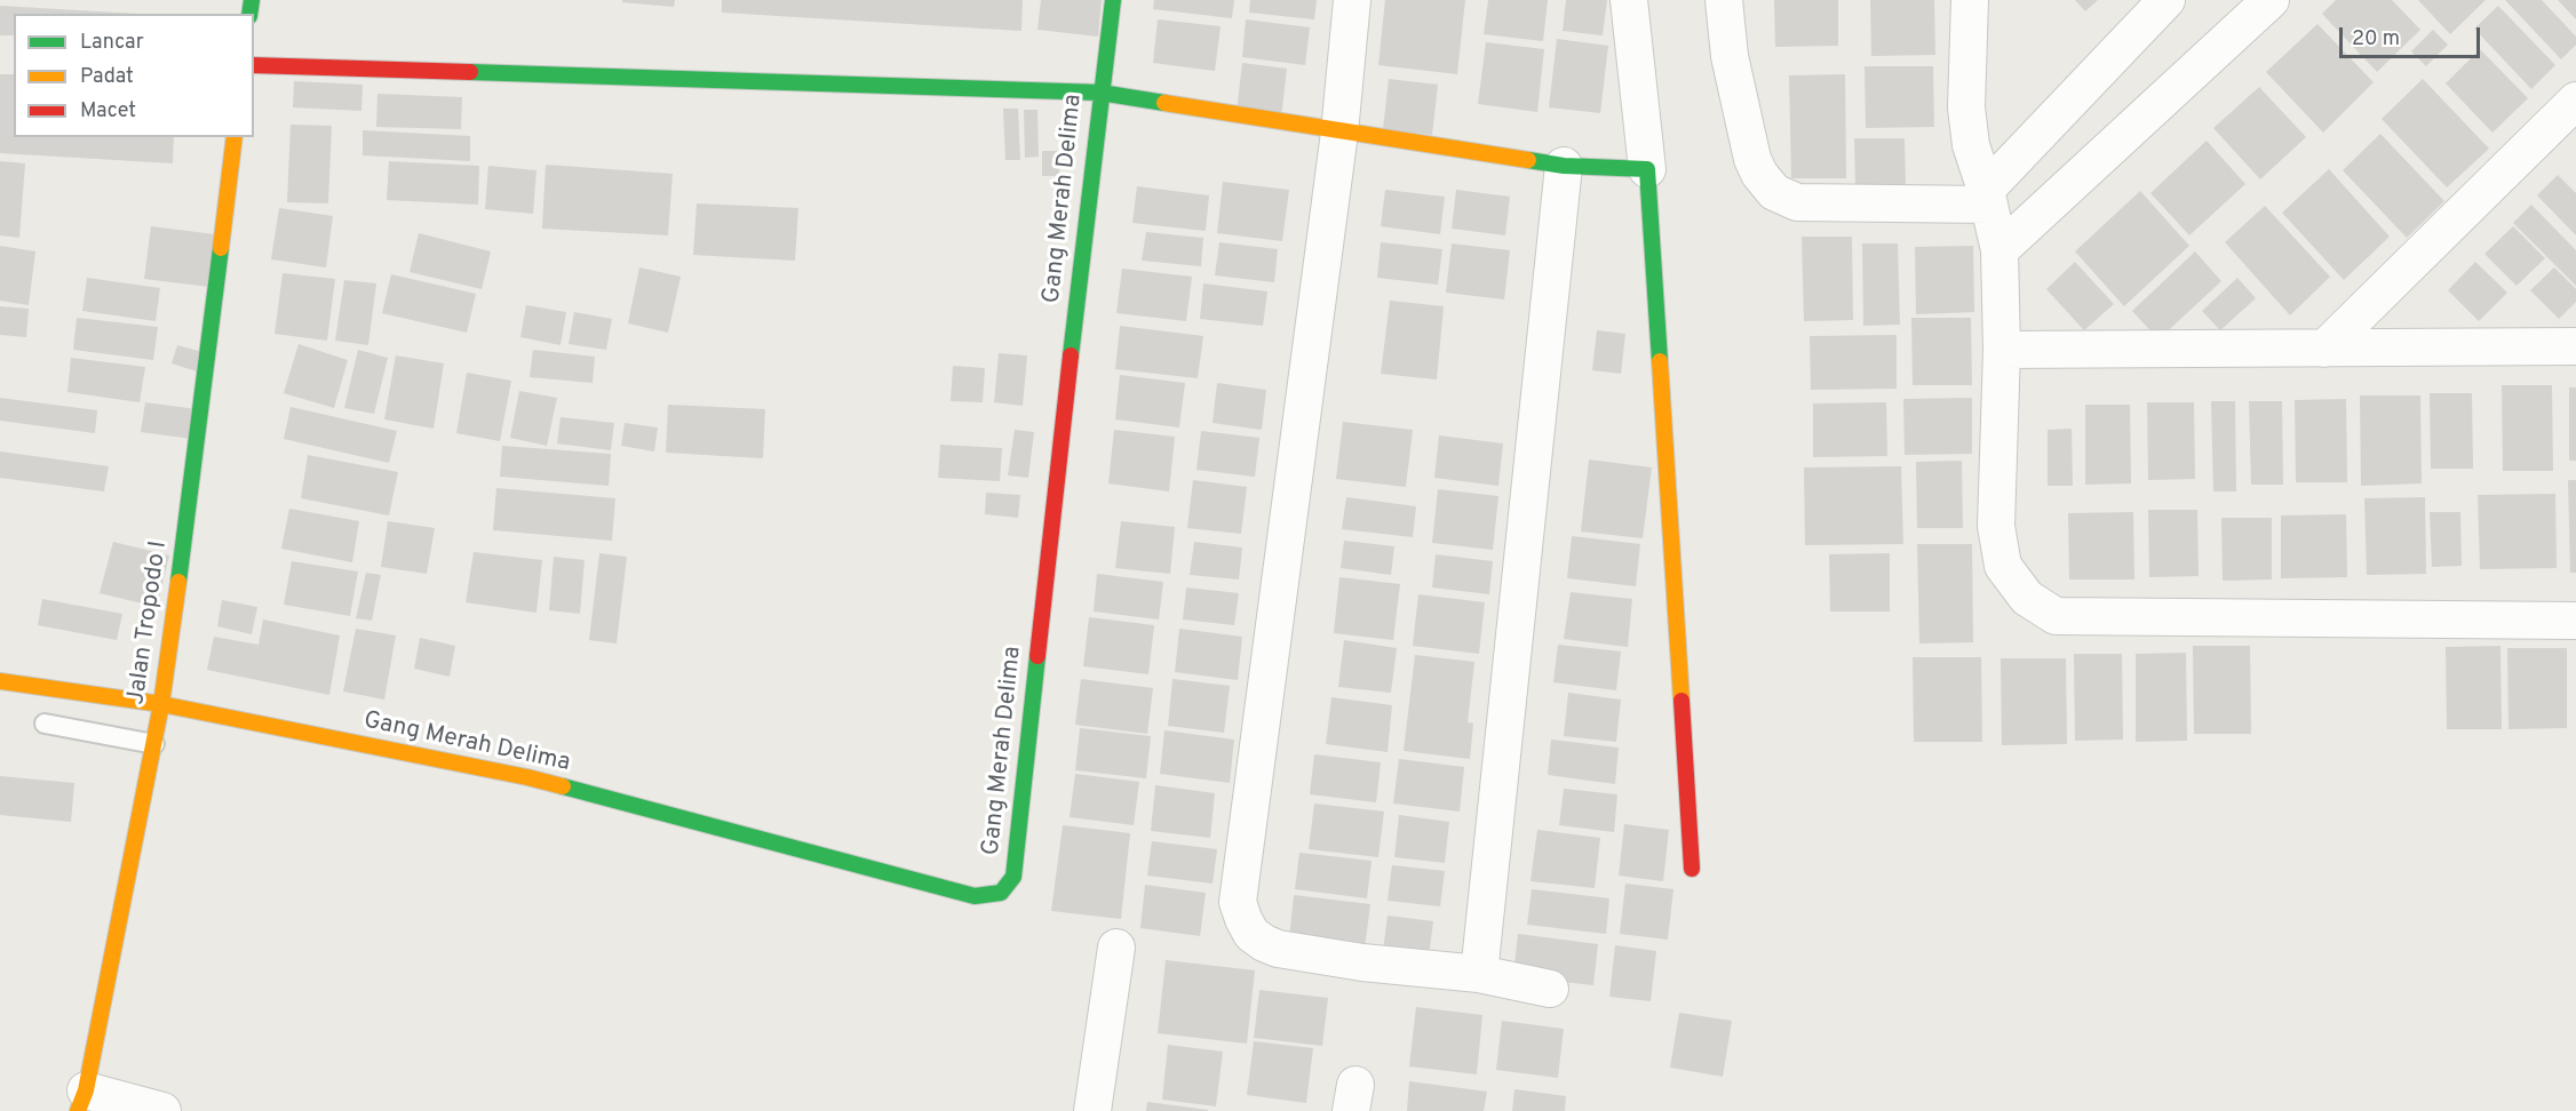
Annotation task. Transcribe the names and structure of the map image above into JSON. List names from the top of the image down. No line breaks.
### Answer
{"streets":{"street":["Gang Merah Delima","Jalan Tropodo I"]},"crossings":[["Gang Merah Delima","Jalan Tropodo I"]],"legend":["Lancar","Padat","Macet"],"scale_bar":"20 m"}
